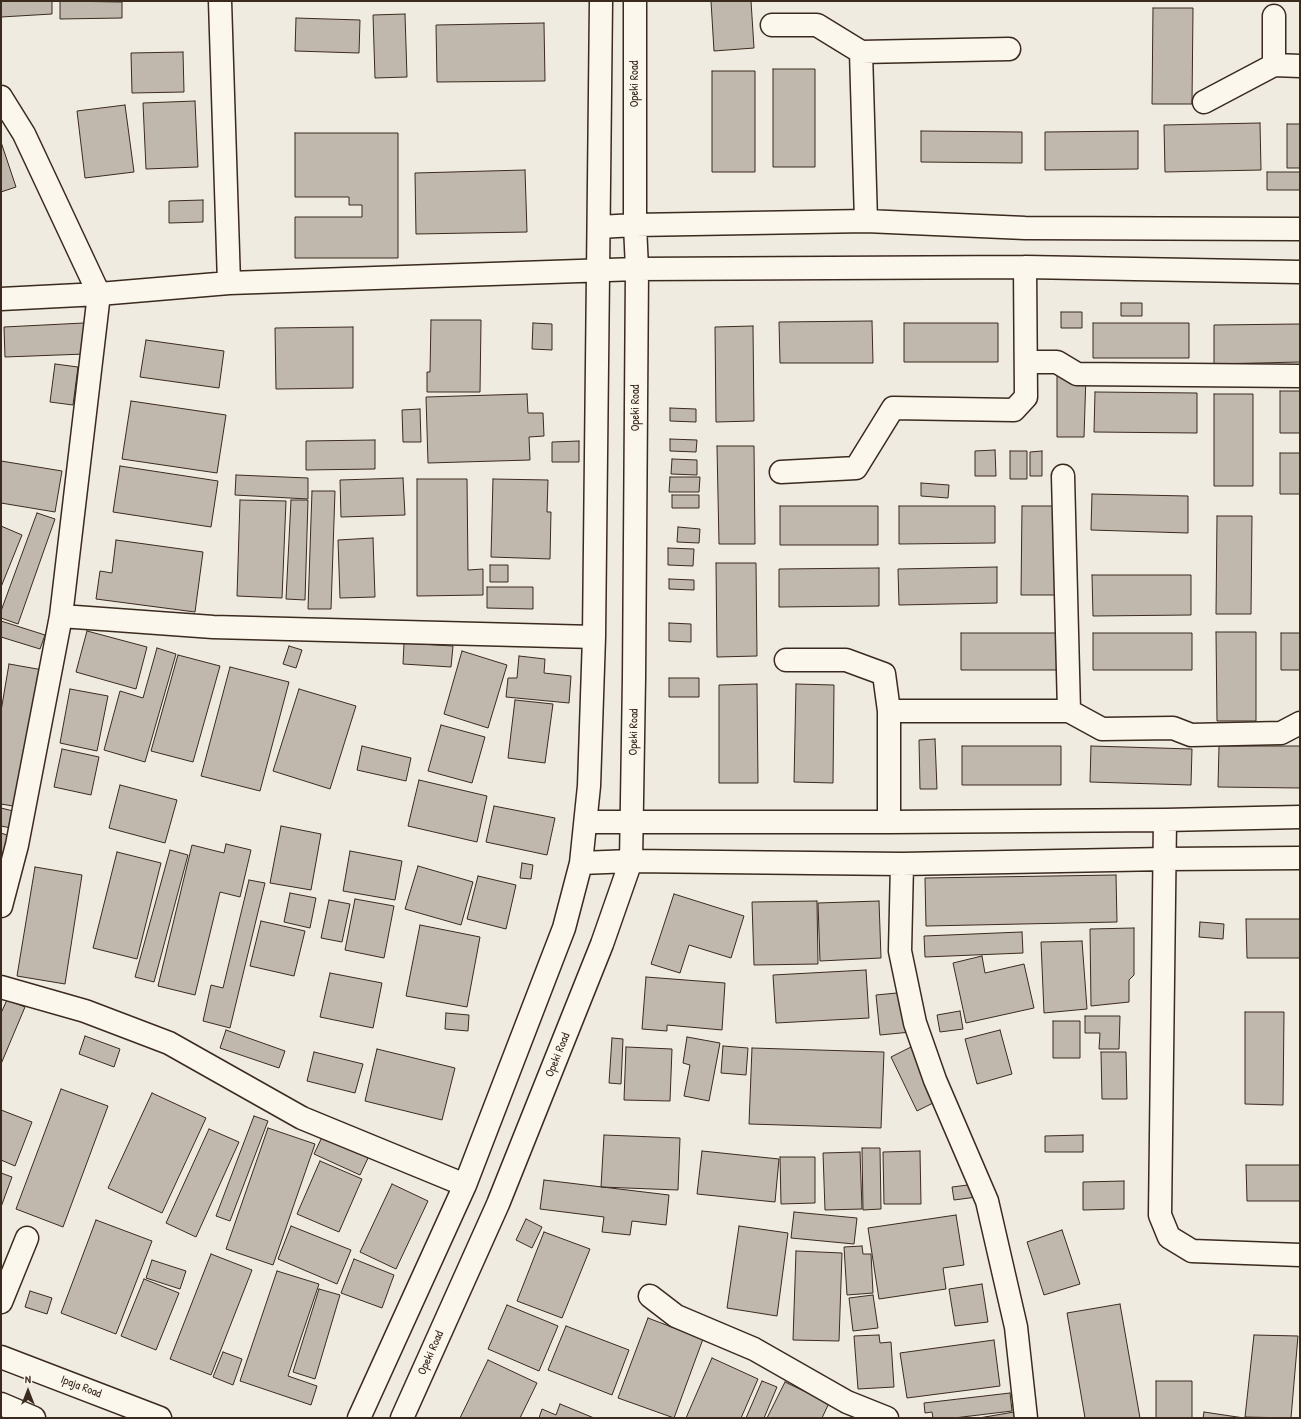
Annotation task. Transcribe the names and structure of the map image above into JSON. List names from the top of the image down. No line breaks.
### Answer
{"streets":{"street":["Opeki Road","Ipaja Road"]},"north":"top"}
